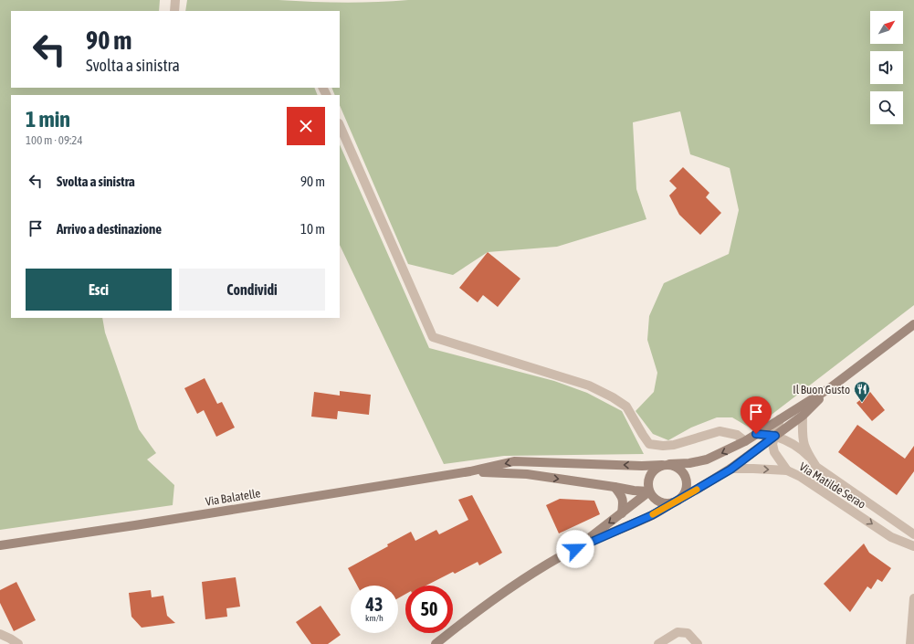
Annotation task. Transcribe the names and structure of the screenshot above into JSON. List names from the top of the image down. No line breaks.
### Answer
{"streets":{"main road":["Via Balatelle"],"street":["Via Matilde Serao"]},"places":{"restaurant":["Il Buon Gusto"]},"north":"top right","page":{"turn":["90 m","Svolta a sinistra"],"heading":["1 min","100 m · 09:24"],"list":[{"name":"Svolta a sinistra","value":"90 m"},{"name":"Arrivo a destinazione","value":"10 m"}],"buttons":["Esci","Condividi"],"speed":"43 km/h","limit":"50"}}
